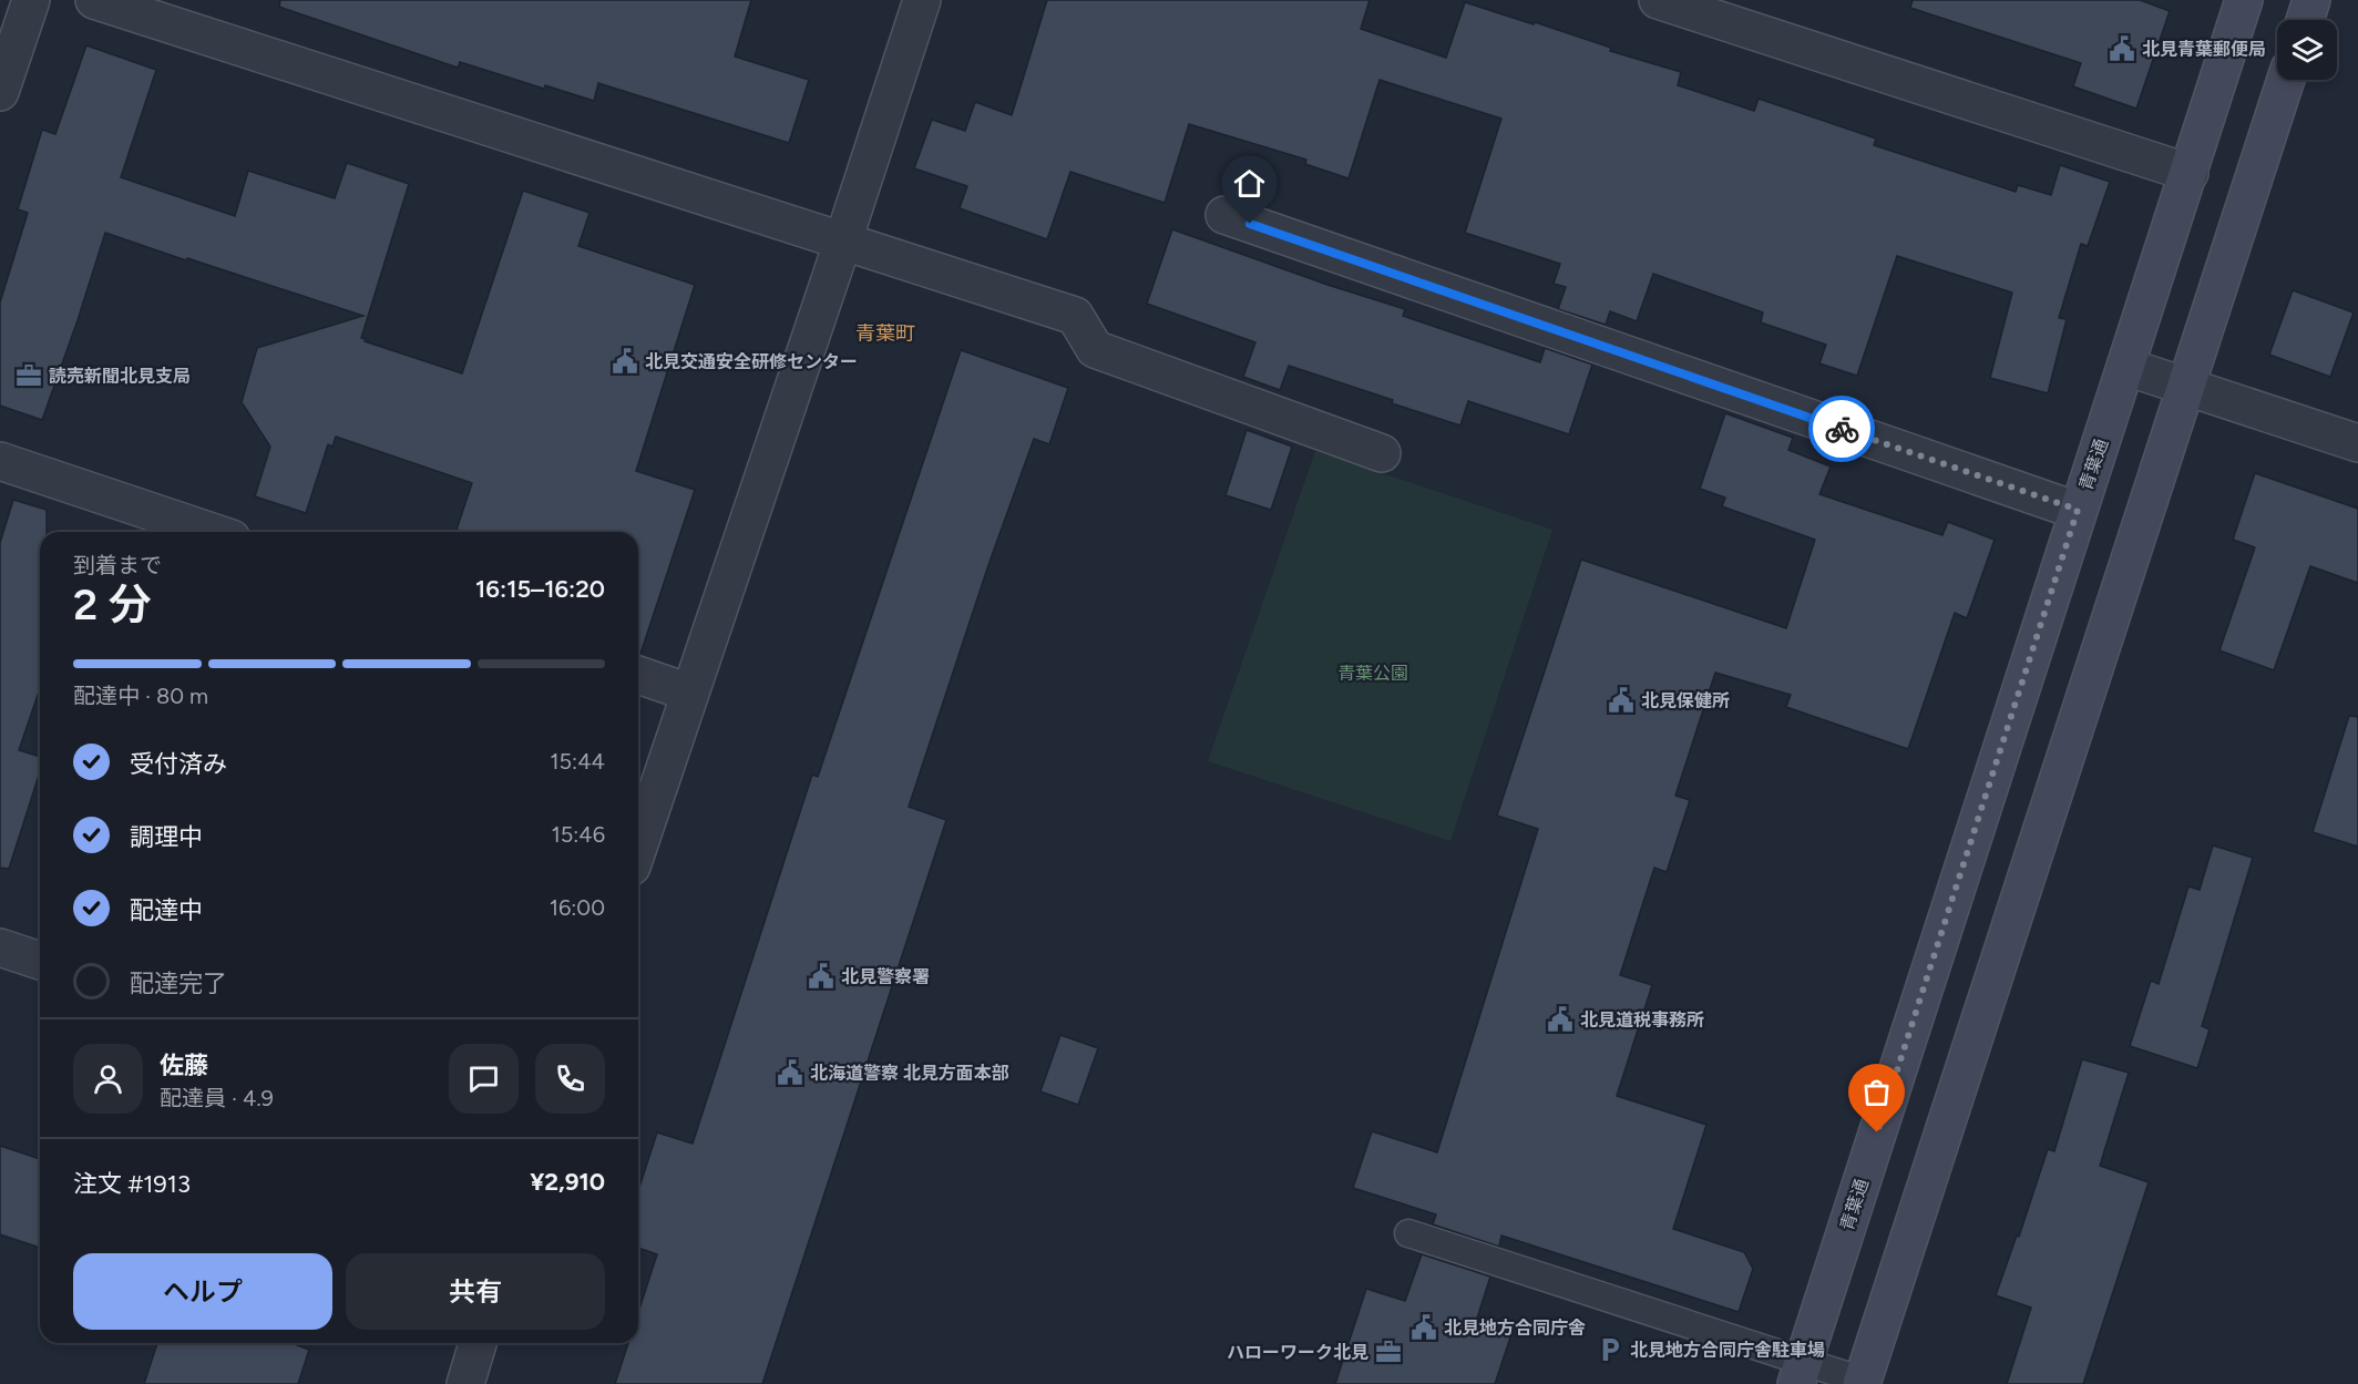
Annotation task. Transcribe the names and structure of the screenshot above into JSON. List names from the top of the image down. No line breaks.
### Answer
{"streets":{"street":["青葉通"]},"districts":["青葉町"],"parks":["青葉公園"],"places":{"public building":["北見青葉郵便局","北見交通安全研修センター","北見保健所","北見警察署","北見道税事務所","北海道警察 北見方面本部","北見地方合同庁舎"],"office":["読売新聞北見支局","ハローワーク北見"],"parking":["北見地方合同庁舎駐車場"]},"page":{"heading":["2 分","到着まで","16:15–16:20"],"panel":["佐藤","配達員 · 4.9","注文 #1913","¥2,910"],"bar":"配達中 · 80 m","list":[["受付済み","15:44"],["調理中","15:46"],["配達中","16:00"],"配達完了"],"buttons":["ヘルプ","共有"]}}
